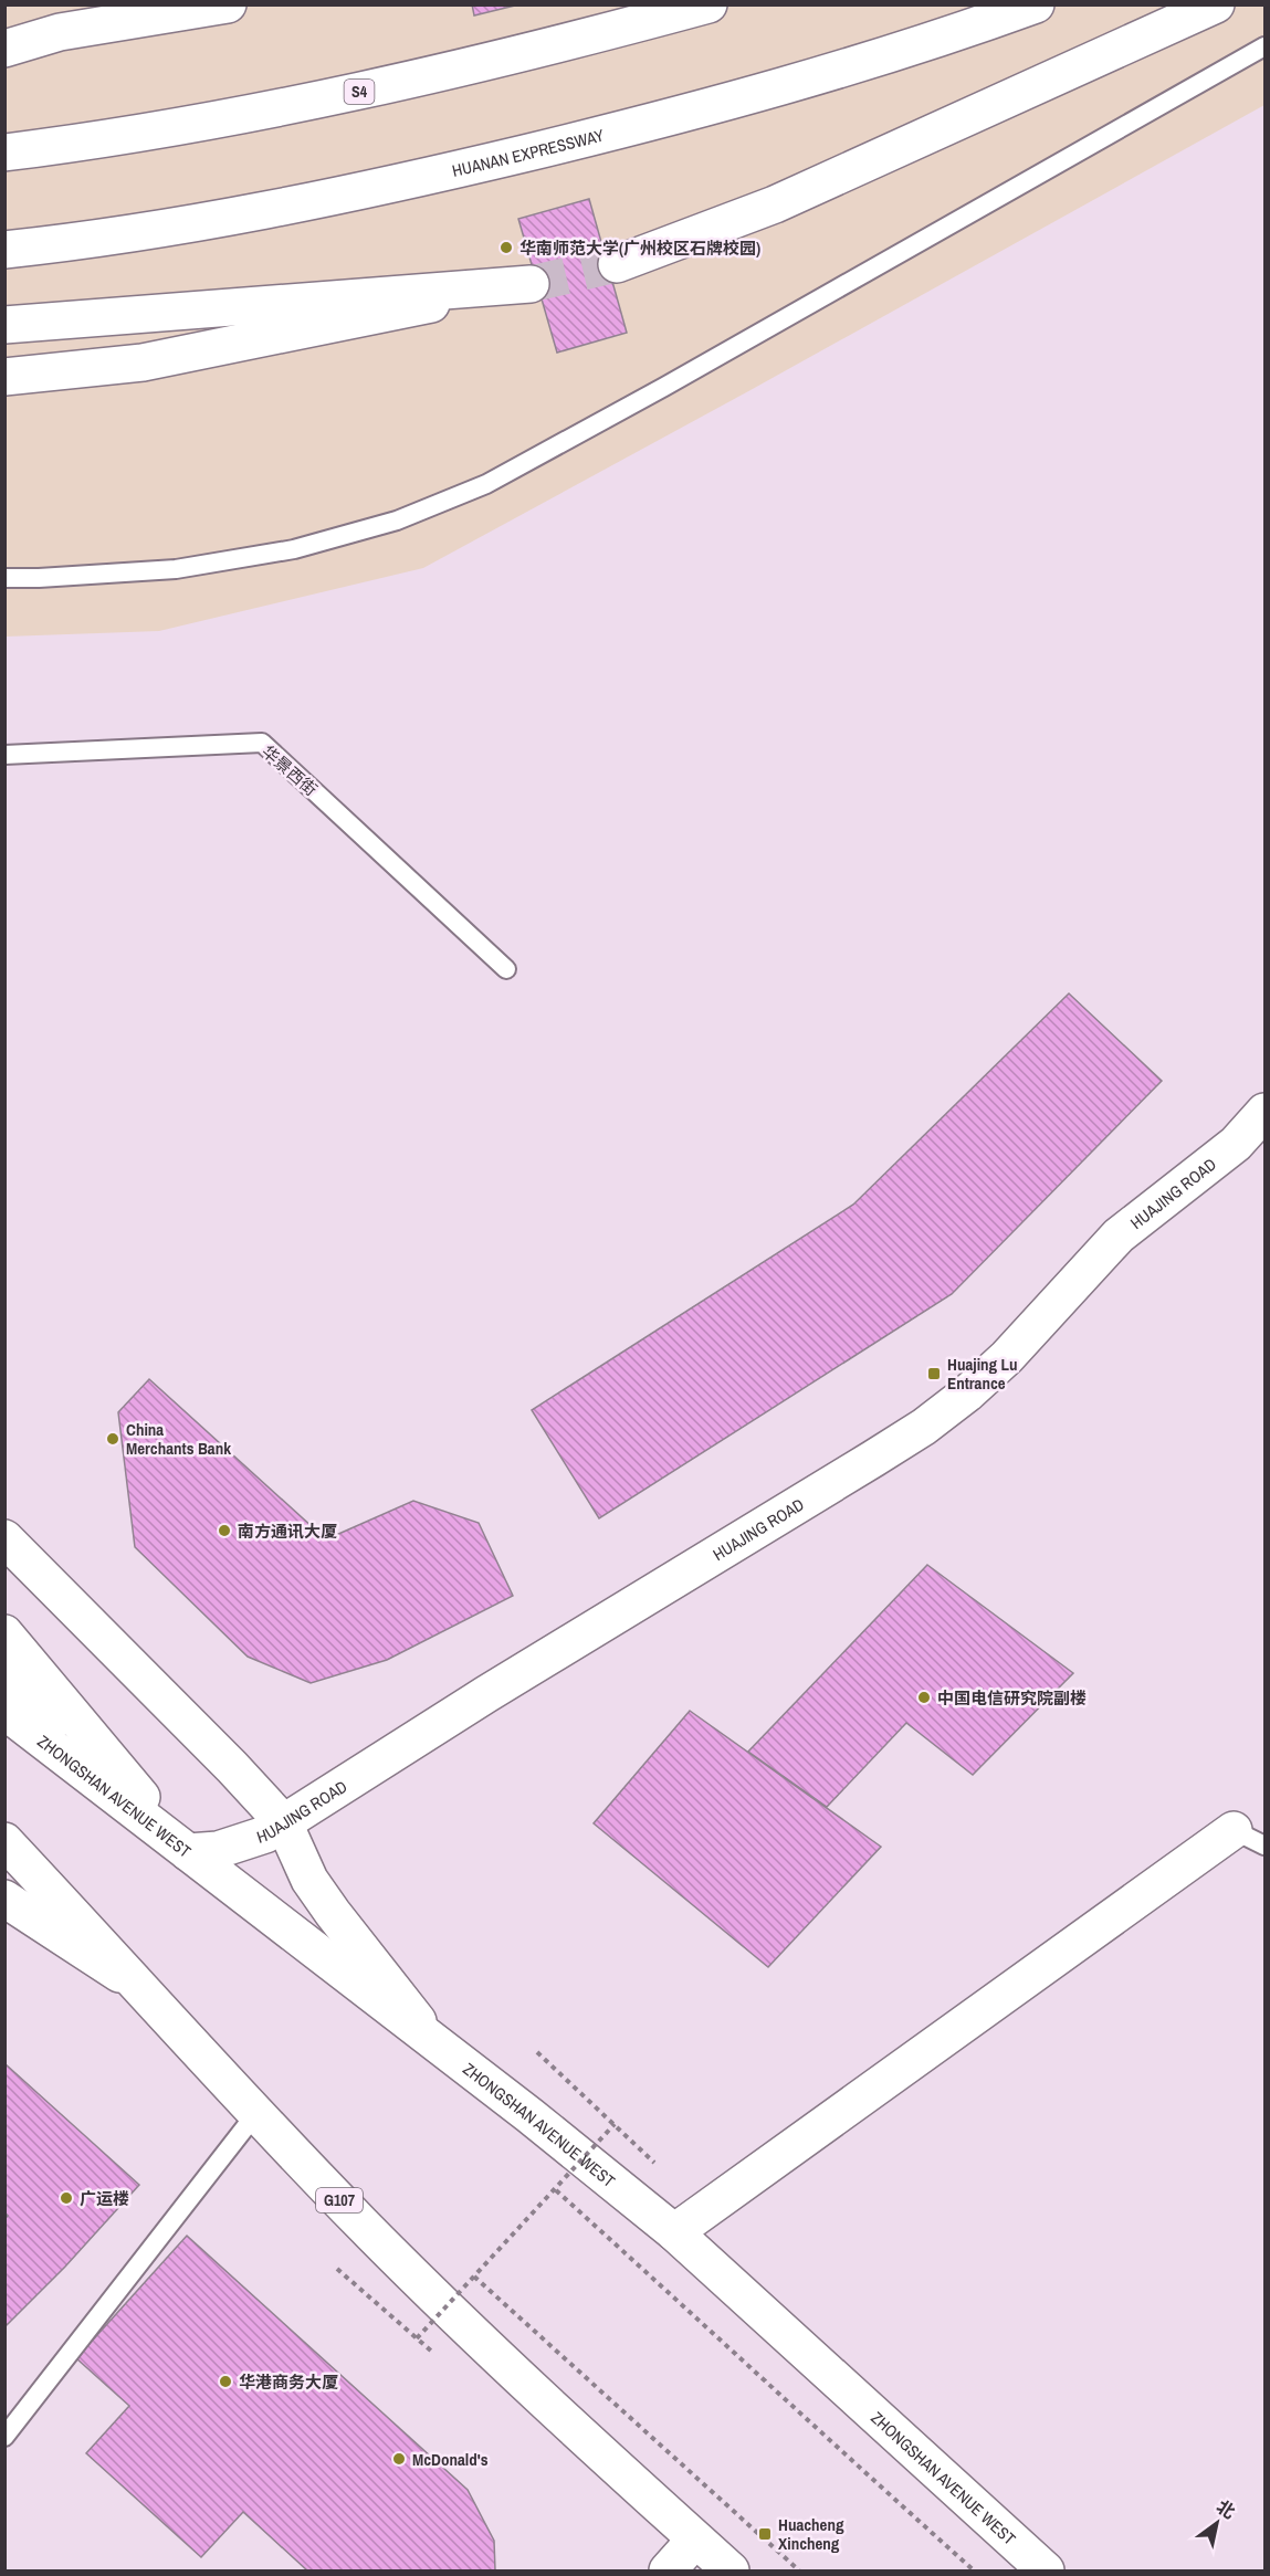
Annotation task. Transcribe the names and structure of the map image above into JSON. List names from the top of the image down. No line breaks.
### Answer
{"streets":{"main road":["S4","HUANAN EXPRESSWAY","HUAJING ROAD","ZHONGSHAN AVENUE WEST","G107"],"lane":["华景西街"]},"crossings":[["HUAJING ROAD","ZHONGSHAN AVENUE WEST"]],"places":{"other":["华南师范大学(广州校区石牌校园)","China Merchants Bank","南方通讯大厦","中国电信研究院副楼","广运楼","华港商务大厦","McDonald's"],"transit":["Huajing Lu Entrance","Huacheng Xincheng"]},"north":"top right"}
